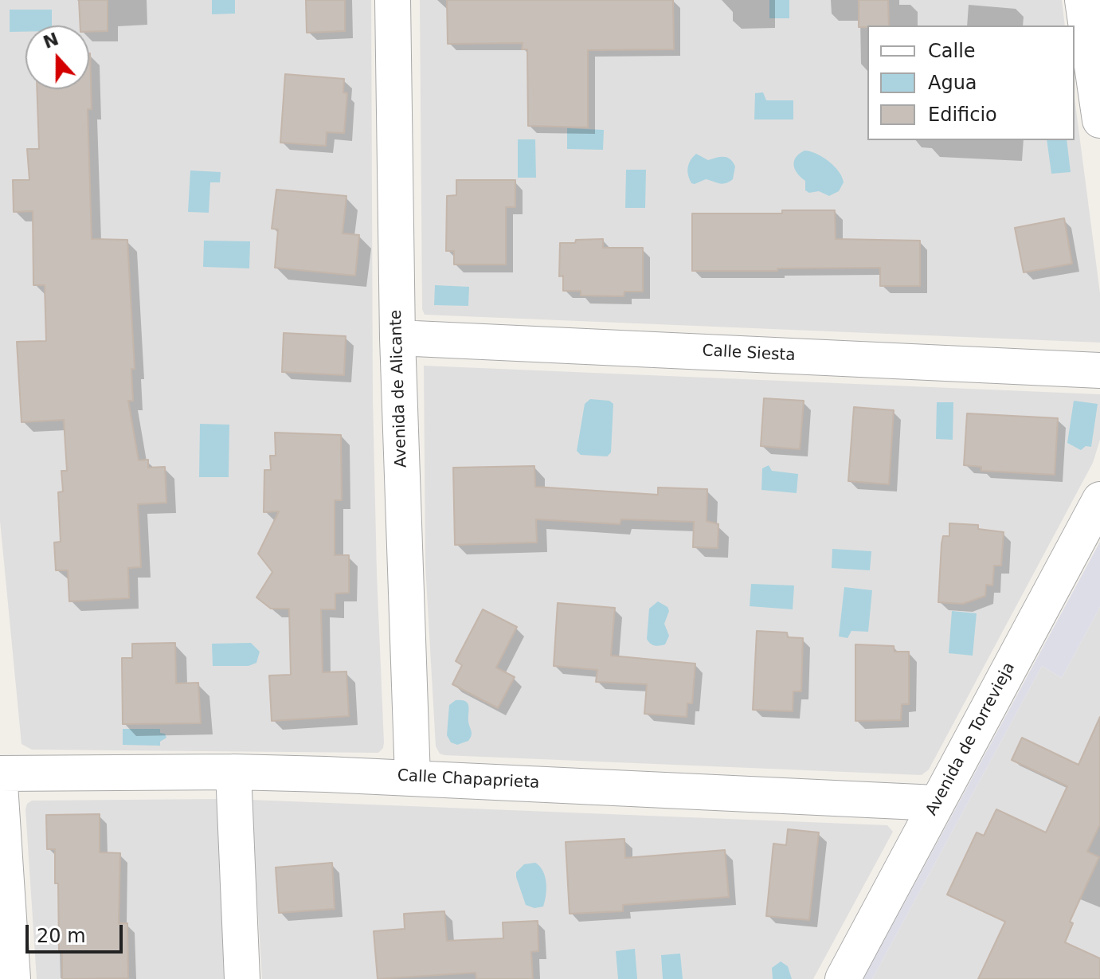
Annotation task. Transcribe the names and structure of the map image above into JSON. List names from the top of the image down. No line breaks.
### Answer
{"streets":{"street":["Calle Siesta","Avenida de Alicante","Avenida de Torrevieja","Calle Chapaprieta"]},"crossings":[["Calle Siesta","Avenida de Alicante"],["Avenida de Alicante","Calle Chapaprieta"],["Avenida de Torrevieja","Calle Chapaprieta"]],"legend":["Calle","Agua","Edificio"],"scale_bar":"20 m","north":"top"}
